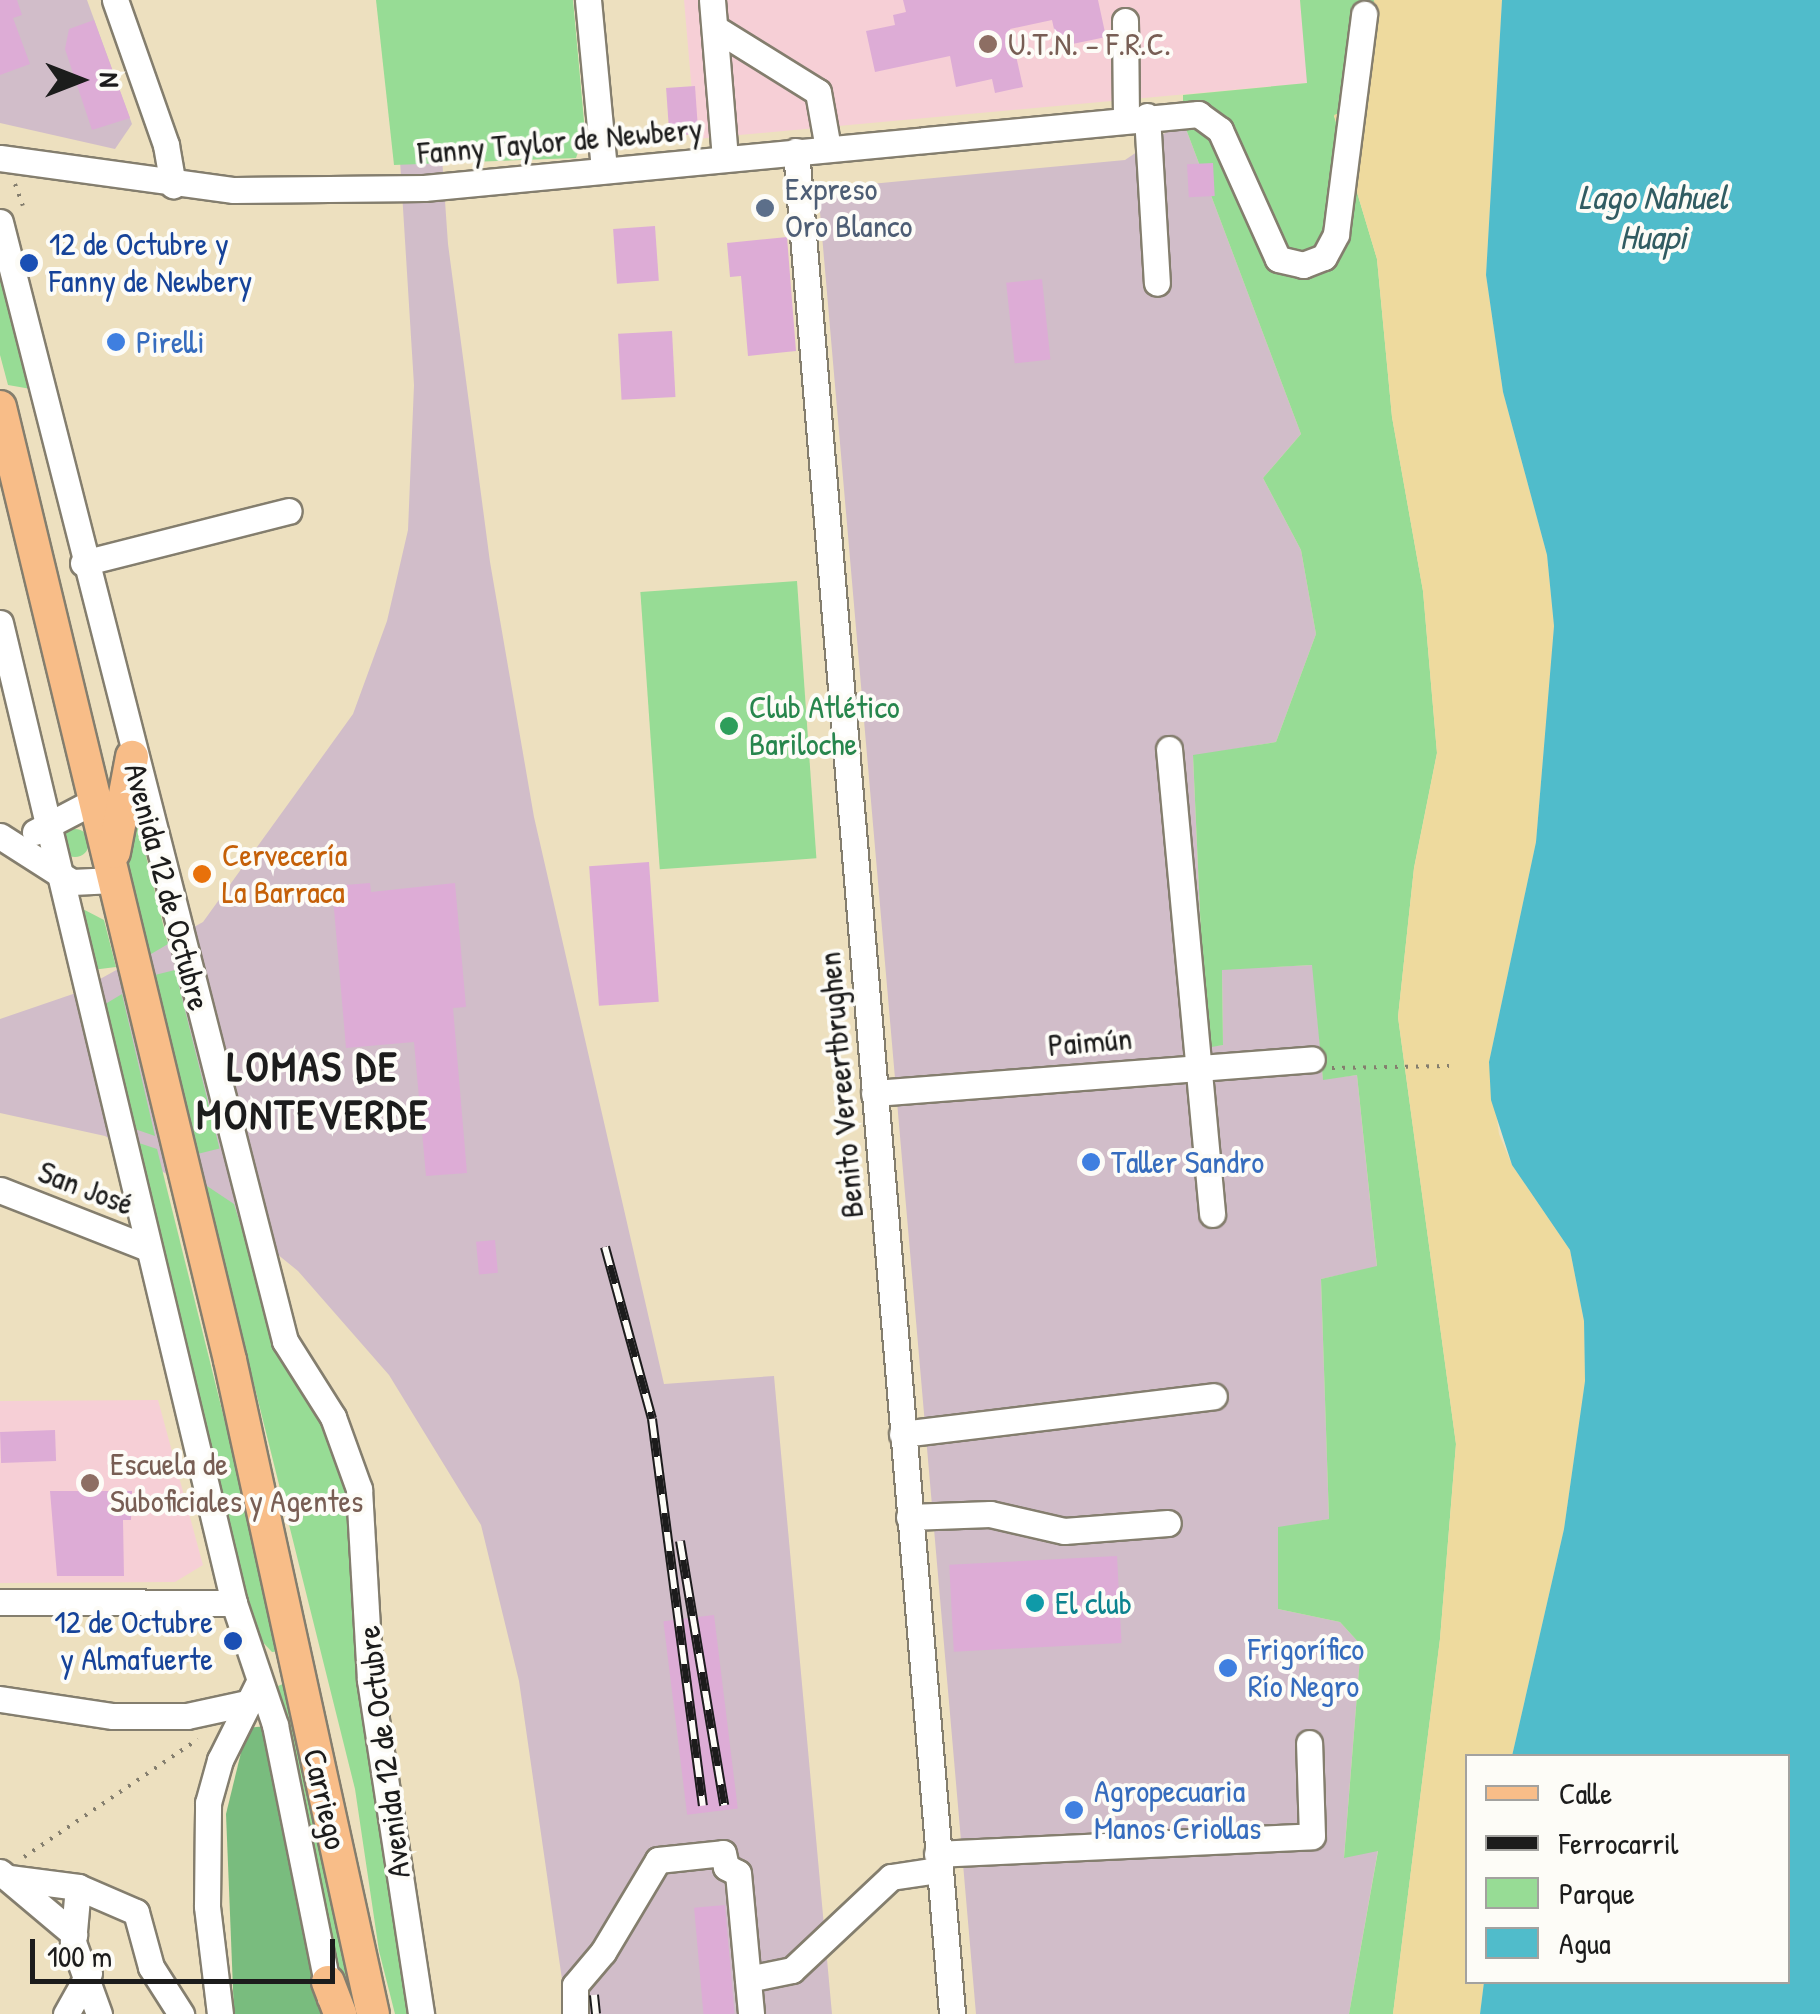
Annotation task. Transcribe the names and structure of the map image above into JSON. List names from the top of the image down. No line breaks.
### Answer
{"streets":{"main road":["Avenida 12 de Octubre"],"street":["Fanny Taylor de Newbery","Paimún","Benito Vereertbrughen","San José","Carriego"]},"crossings":[["Fanny Taylor de Newbery","Benito Vereertbrughen"],["Paimún","Benito Vereertbrughen"]],"districts":["LOMAS DE MONTEVERDE"],"water":["Lago Nahuel Huapi"],"places":["U.T.N. – F.R.C.","Expreso Oro Blanco","12 de Octubre y Fanny de Newbery","Pirelli","Club Atlético Bariloche","Cervecería La Barraca","Taller Sandro","Escuela de Suboficiales y Agentes","El club","12 de Octubre y Almafuerte","Frigorífico Río Negro","Agropecuaria Manos Criollas"],"legend":["Calle","Ferrocarril","Parque","Agua"],"scale_bar":"100 m","north":"right"}
